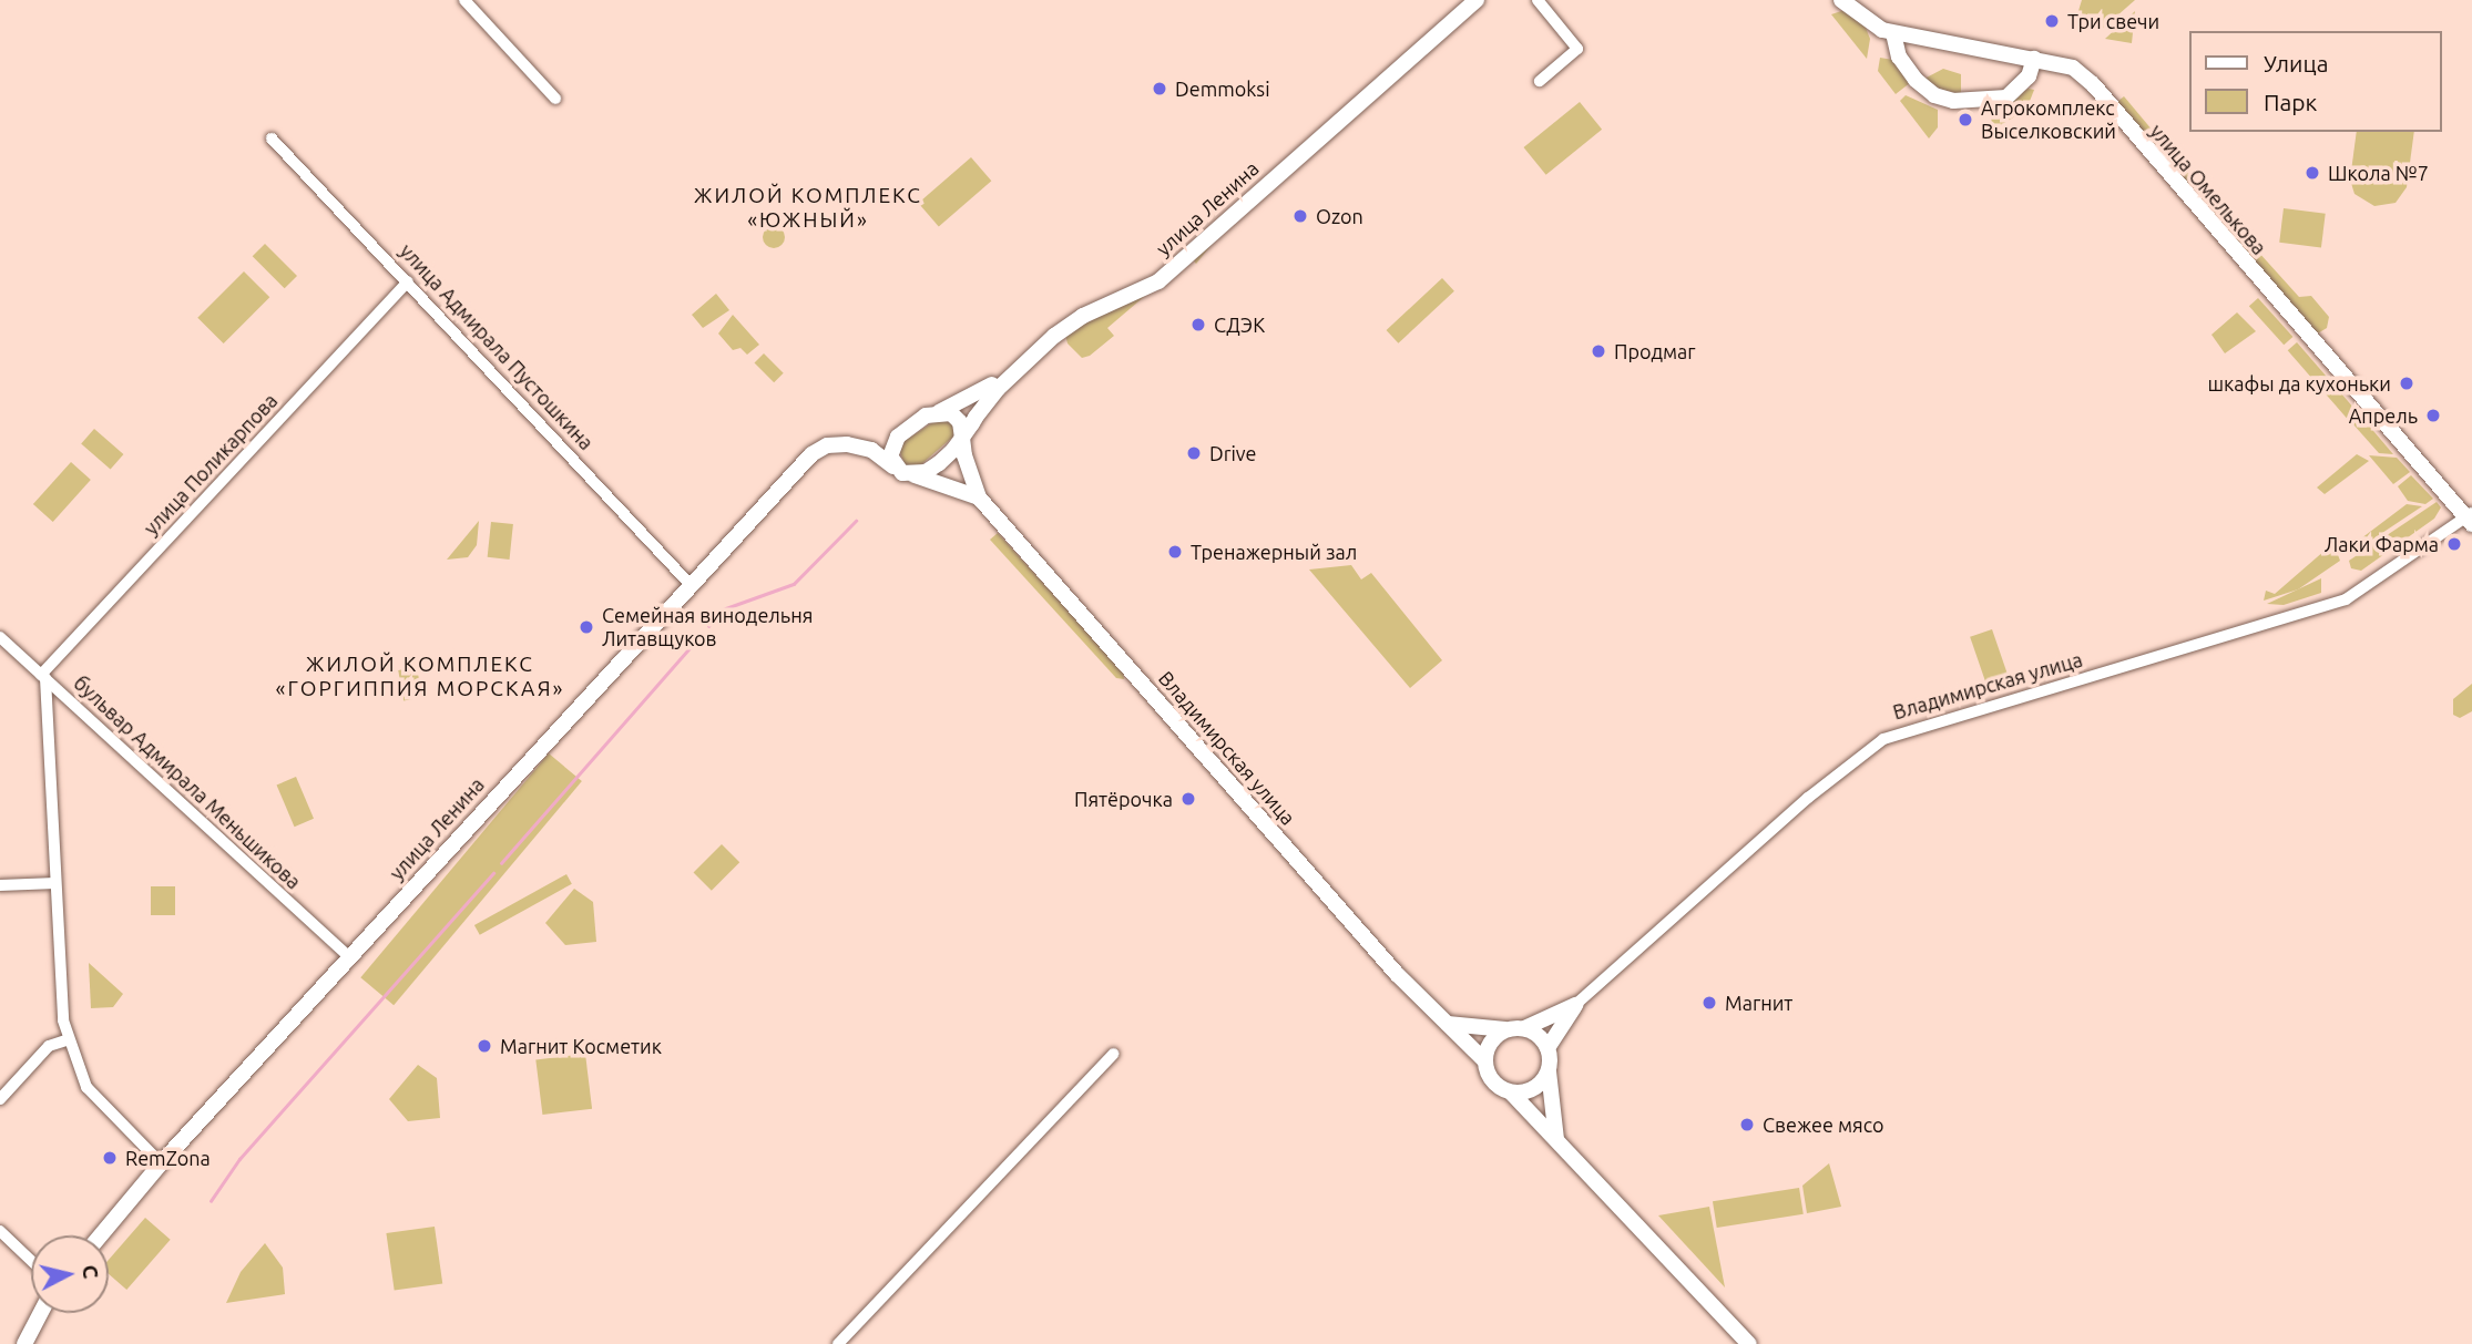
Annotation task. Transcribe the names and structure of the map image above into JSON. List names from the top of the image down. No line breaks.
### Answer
{"streets":{"street":["улица Омелькова","улица Ленина","улица Адмирала Пустошкина","улица Поликарпова","Владимирская улица","бульвар Адмирала Меньшикова"]},"crossings":[["улица Омелькова","Владимирская улица"],["улица Ленина","улица Адмирала Пустошкина"],["улица Ленина","Владимирская улица"],["улица Ленина","бульвар Адмирала Меньшикова"],["улица Адмирала Пустошкина","улица Поликарпова"],["улица Поликарпова","бульвар Адмирала Меньшикова"]],"districts":["ЖИЛОЙ КОМПЛЕКС «ЮЖНЫЙ»","ЖИЛОЙ КОМПЛЕКС «ГОРГИППИЯ МОРСКАЯ»"],"places":["Три свечи","Demmoksi","Агрокомплекс Выселковский","Школа №7","Ozon","СДЭК","Продмаг","шкафы да кухоньки","Апрель","Drive","Лаки Фарма","Тренажерный зал","Семейная винодельня Литавщуков","Пятёрочка","Магнит","Магнит Косметик","Свежее мясо","RemZona"],"legend":["Улица","Парк"],"north":"right"}
